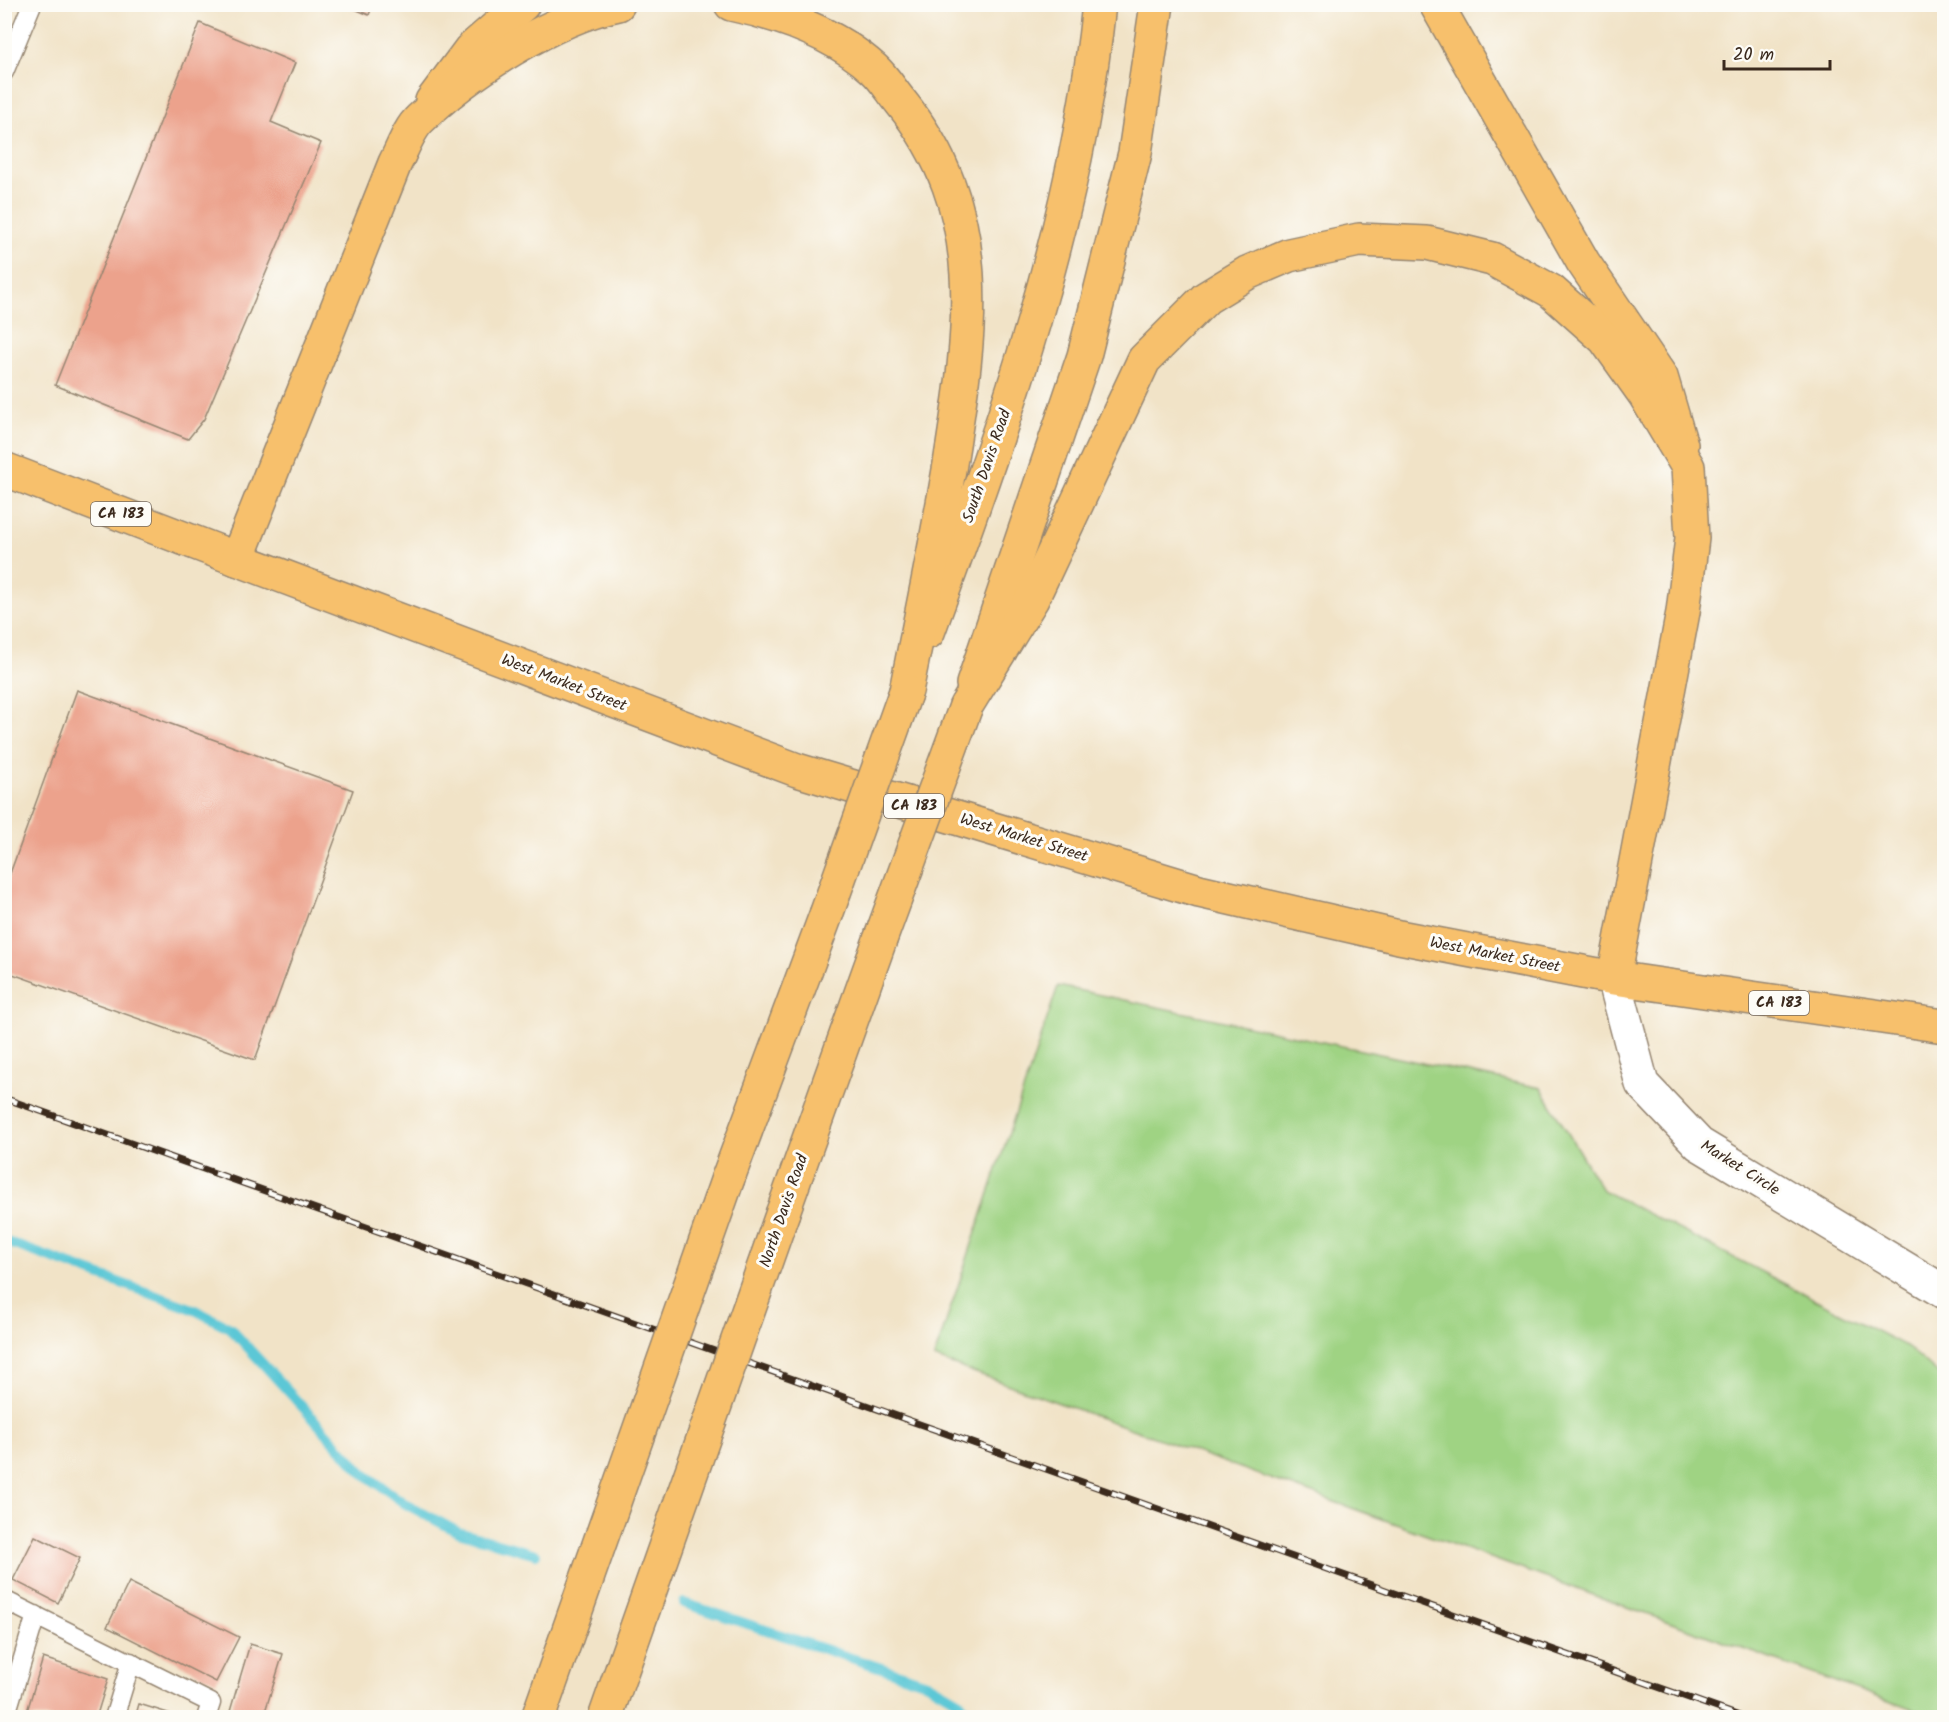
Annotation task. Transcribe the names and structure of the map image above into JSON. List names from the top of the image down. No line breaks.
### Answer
{"streets":{"main road":["South Davis Road","CA 183","West Market Street","North Davis Road"],"street":["Market Circle"]},"crossings":[["West Market Street","Market Circle"]],"scale_bar":"20 m"}
